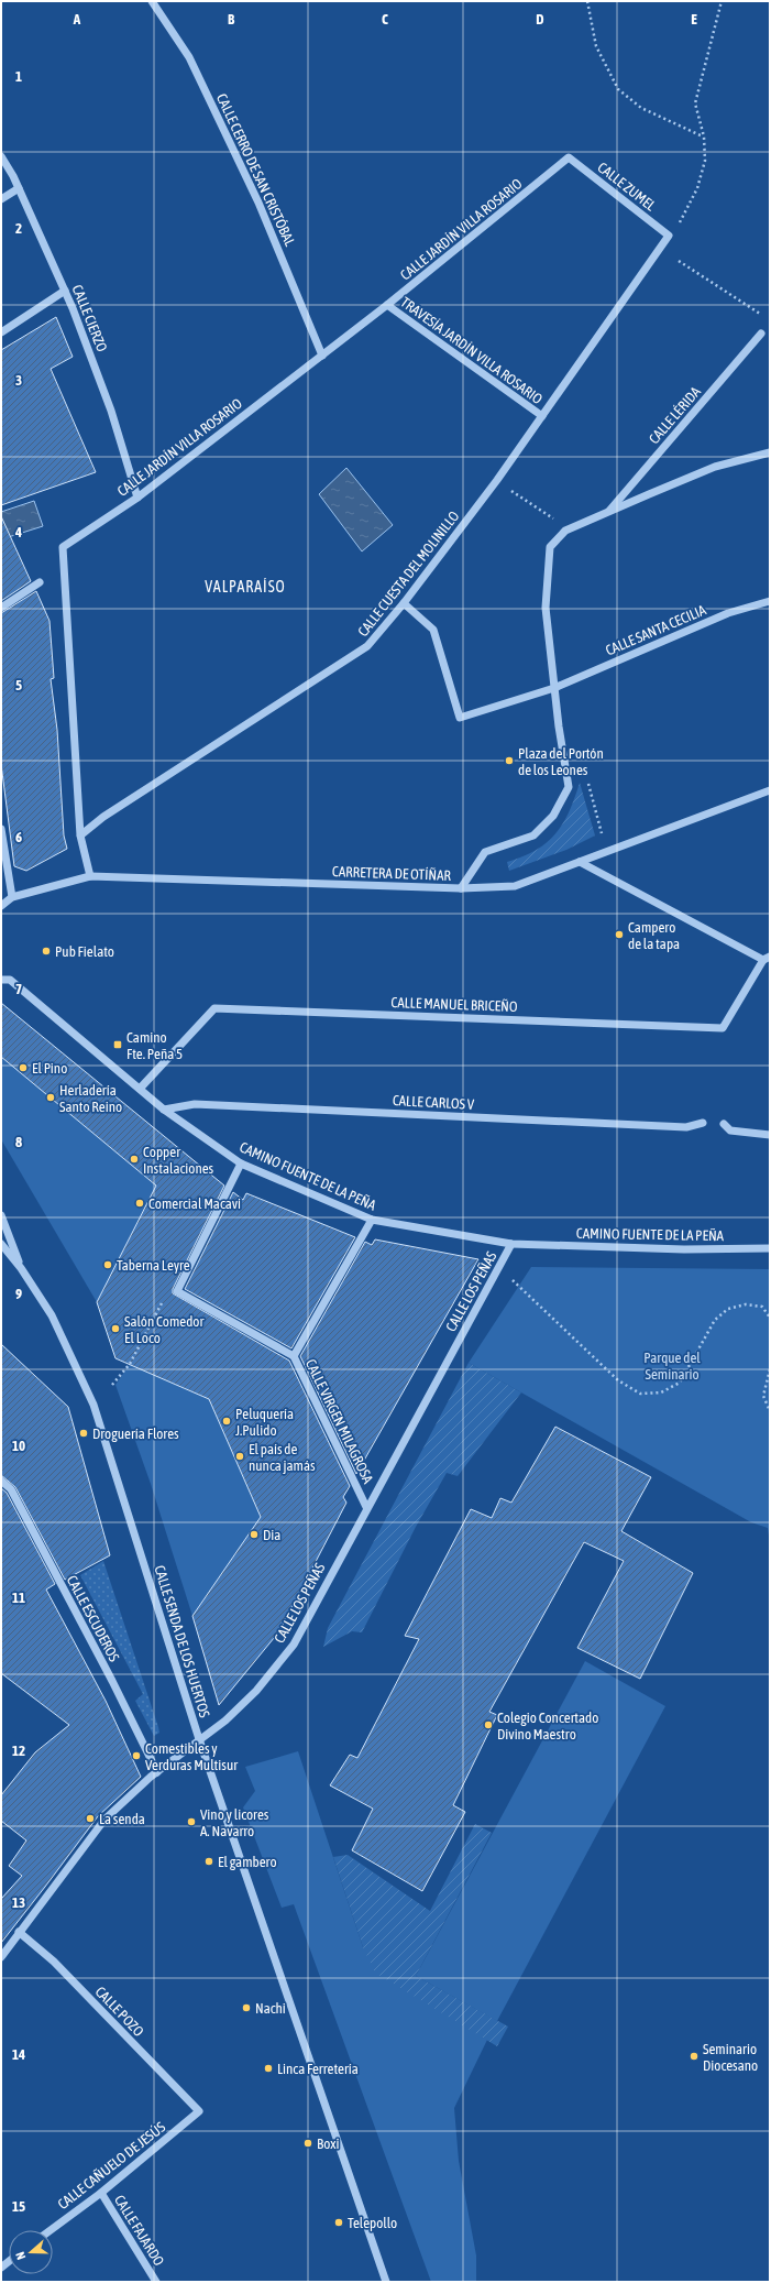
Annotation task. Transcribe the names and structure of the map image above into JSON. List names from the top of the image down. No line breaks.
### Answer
{"streets":{"street":["CALLE CERRO DE SAN CRISTÓBAL","CALLE ZUMEL","CALLE JARDÍN VILLA ROSARIO","CALLE CIERZO","TRAVESÍA JARDÍN VILLA ROSARIO","CALLE LÉRIDA","CALLE CUESTA DEL MOLINILLO","CALLE SANTA CECILIA","CARRETERA DE OTÍÑAR","CALLE MANUEL BRICEÑO","CALLE CARLOS V","CAMINO FUENTE DE LA PEÑA","CALLE LOS PEÑAS","CALLE VIRGEN MILAGROSA","CALLE ESCUDEROS","CALLE SENDA DE LOS HUERTOS","CALLE POZO","CALLE CAÑUELO DE JESÚS","CALLE FAJARDO"]},"crossings":[["CALLE CERRO DE SAN CRISTÓBAL","CALLE JARDÍN VILLA ROSARIO"],["CALLE ZUMEL","CALLE JARDÍN VILLA ROSARIO"],["CALLE ZUMEL","CALLE CUESTA DEL MOLINILLO"],["CALLE JARDÍN VILLA ROSARIO","CALLE CIERZO"],["CALLE JARDÍN VILLA ROSARIO","TRAVESÍA JARDÍN VILLA ROSARIO"],["CALLE JARDÍN VILLA ROSARIO","CALLE CUESTA DEL MOLINILLO"],["CALLE JARDÍN VILLA ROSARIO","CARRETERA DE OTÍÑAR"],["TRAVESÍA JARDÍN VILLA ROSARIO","CALLE CUESTA DEL MOLINILLO"],["CARRETERA DE OTÍÑAR","CALLE MANUEL BRICEÑO"],["CALLE MANUEL BRICEÑO","CAMINO FUENTE DE LA PEÑA"],["CALLE CARLOS V","CAMINO FUENTE DE LA PEÑA"],["CAMINO FUENTE DE LA PEÑA","CALLE LOS PEÑAS"],["CAMINO FUENTE DE LA PEÑA","CALLE VIRGEN MILAGROSA"],["CALLE LOS PEÑAS","CALLE VIRGEN MILAGROSA"],["CALLE LOS PEÑAS","CALLE ESCUDEROS"],["CALLE LOS PEÑAS","CALLE SENDA DE LOS HUERTOS"],["CALLE LOS PEÑAS","CALLE POZO"],["CALLE POZO","CALLE CAÑUELO DE JESÚS"],["CALLE CAÑUELO DE JESÚS","CALLE FAJARDO"]],"districts":["VALPARAÍSO"],"parks":["Parque del Seminario"],"places":{"other":["Plaza del Portón de los Leones","Campero de la tapa","Pub Fielato","El Pino","Herladería Santo Reino","Copper Instalaciones","Comercial Macavi","Taberna Leyre","Salón Comedor El Loco","Peluquería J.Pulido","Droguería Flores","El país de nunca jamás","Dia","Colegio Concertado Divino Maestro","Comestibles y Verduras Multisur","La senda","Vino y licores A. Navarro","El gambero","Nachi","Seminario Diocesano","Linca Ferretería","Boxi","Telepollo"],"transit":["Camino Fte. Peña 5"]},"north":"left","grid":{"columns":["A","B","C","D","E"],"rows":["1","2","3","4","5","6","7","8","9","10","11","12","13","14","15"]}}
